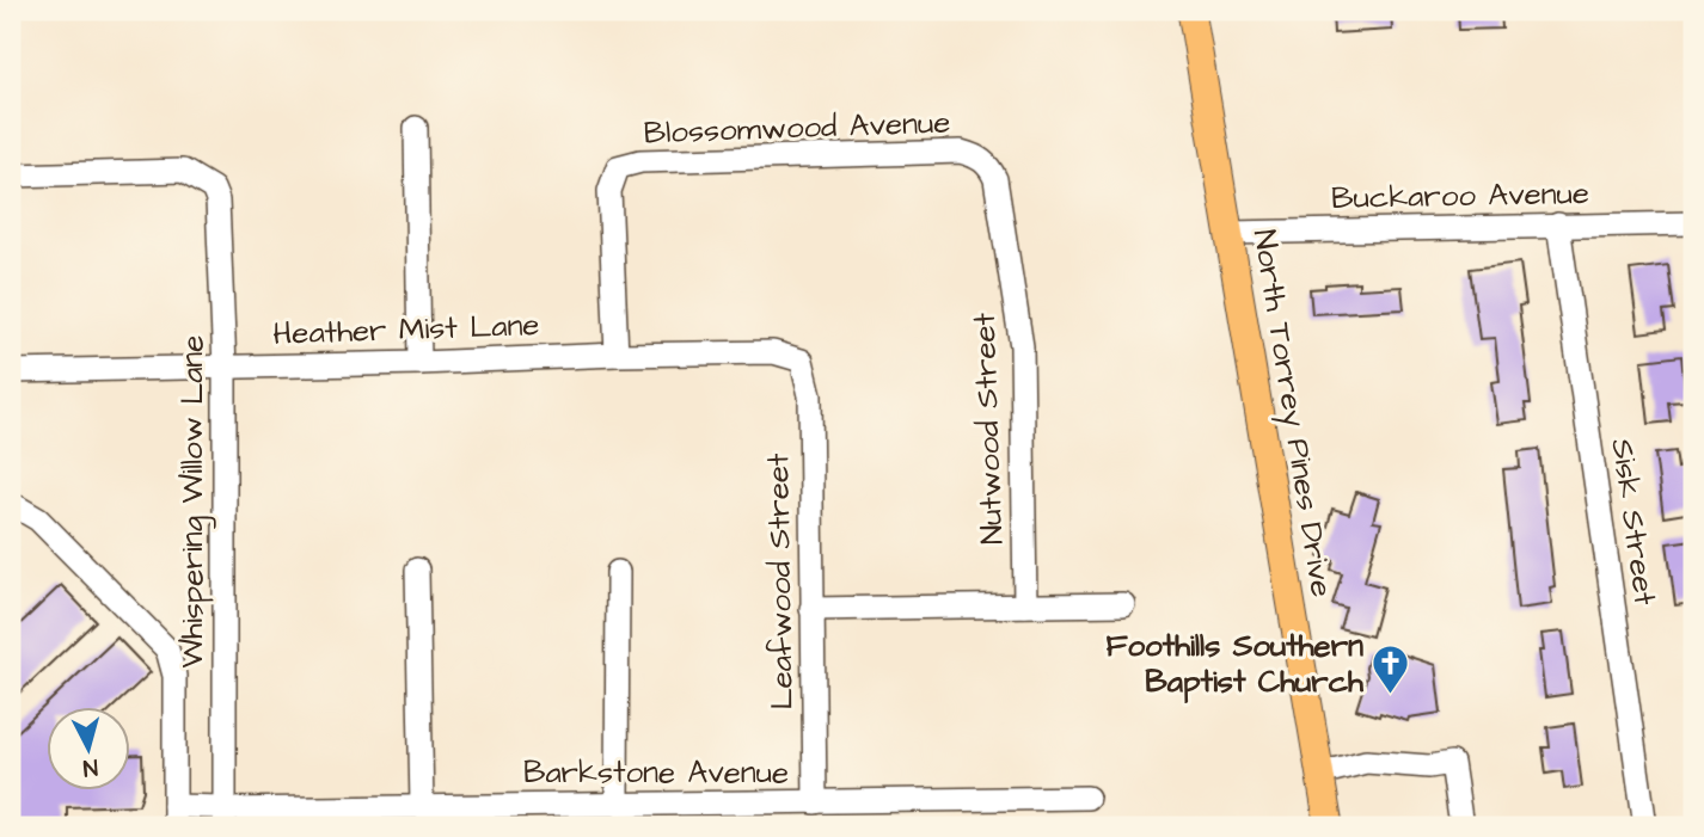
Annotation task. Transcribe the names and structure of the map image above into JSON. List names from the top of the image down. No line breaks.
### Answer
{"streets":{"main road":["North Torrey Pines Drive"],"street":["Blossomwood Avenue","Buckaroo Avenue","Heather Mist Lane","Nutwood Street","Whispering Willow Lane","Sisk Street","Leafwood Street","Barkstone Avenue"]},"crossings":[["Blossomwood Avenue","Heather Mist Lane"],["Blossomwood Avenue","Nutwood Street"],["Buckaroo Avenue","North Torrey Pines Drive"],["Buckaroo Avenue","Sisk Street"],["Heather Mist Lane","Whispering Willow Lane"],["Heather Mist Lane","Leafwood Street"],["Whispering Willow Lane","Barkstone Avenue"],["Leafwood Street","Barkstone Avenue"]],"places":{"church":["Foothills Southern Baptist Church"]},"north":"bottom"}
